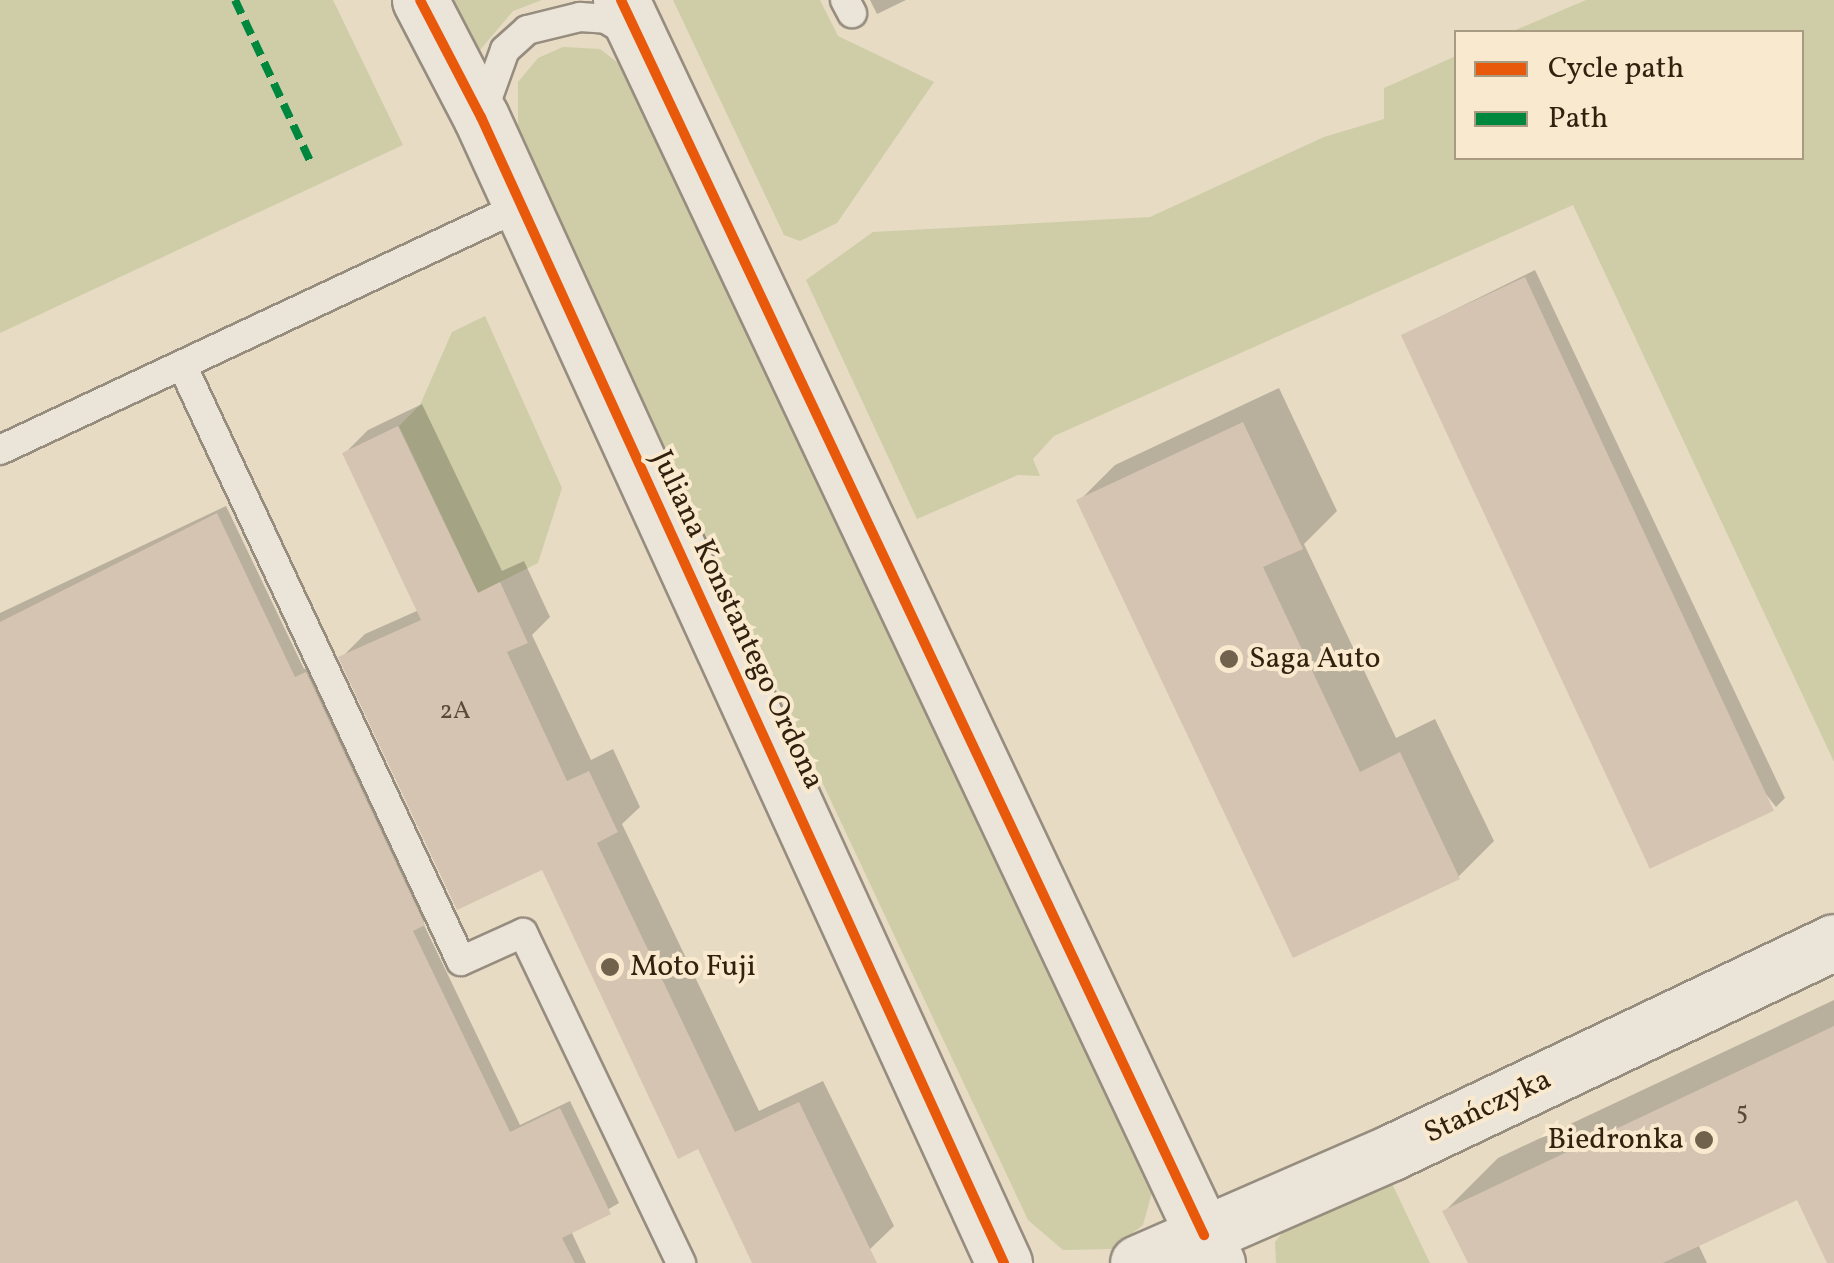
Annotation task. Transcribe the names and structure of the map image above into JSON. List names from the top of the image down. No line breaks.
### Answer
{"streets":{"street":["Juliana Konstantego Ordona","Stańczyka"]},"places":["Saga Auto","Moto Fuji","Biedronka"],"house_numbers":["2A","5"],"legend":["Cycle path","Path"]}
